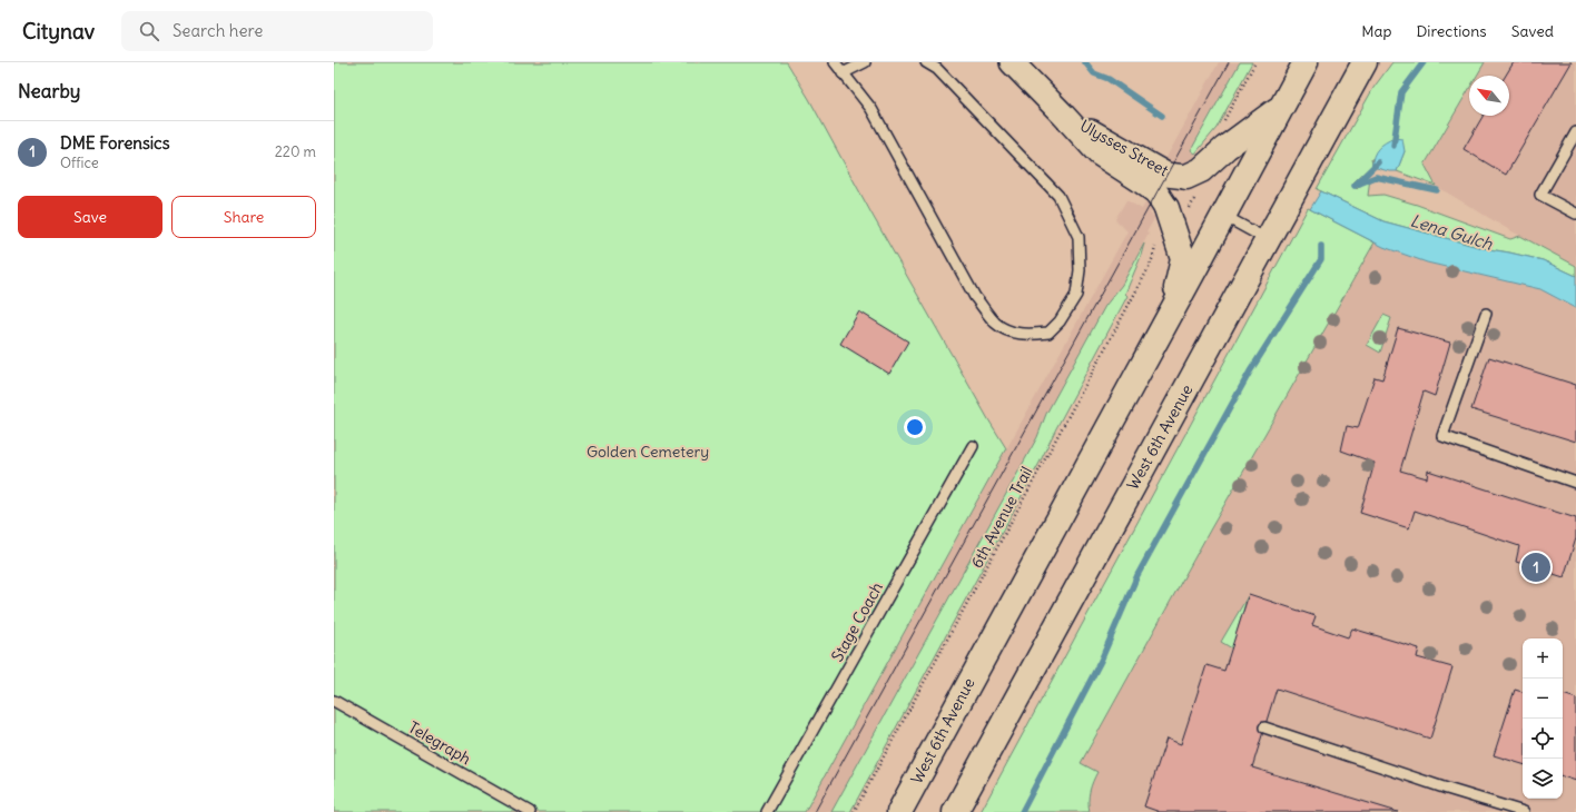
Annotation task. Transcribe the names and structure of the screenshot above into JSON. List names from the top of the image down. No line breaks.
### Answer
{"streets":{"highway":["West 6th Avenue"],"street":["Ulysses Street"],"lane":["Stage Coach","Telegraph"],"path":["6th Avenue Trail"]},"water":["Lena Gulch"],"parks":["Golden Cemetery"],"north":"top left","page":{"header":"Citynav","search":"Search here","nav":["Map","Directions","Saved"],"heading":"Nearby","list":[{"mark":"1","name":"DME Forensics","note":"Office","value":"220 m"}],"buttons":["Save","Share"],"pins":"1","map_buttons":["+","−"]}}
